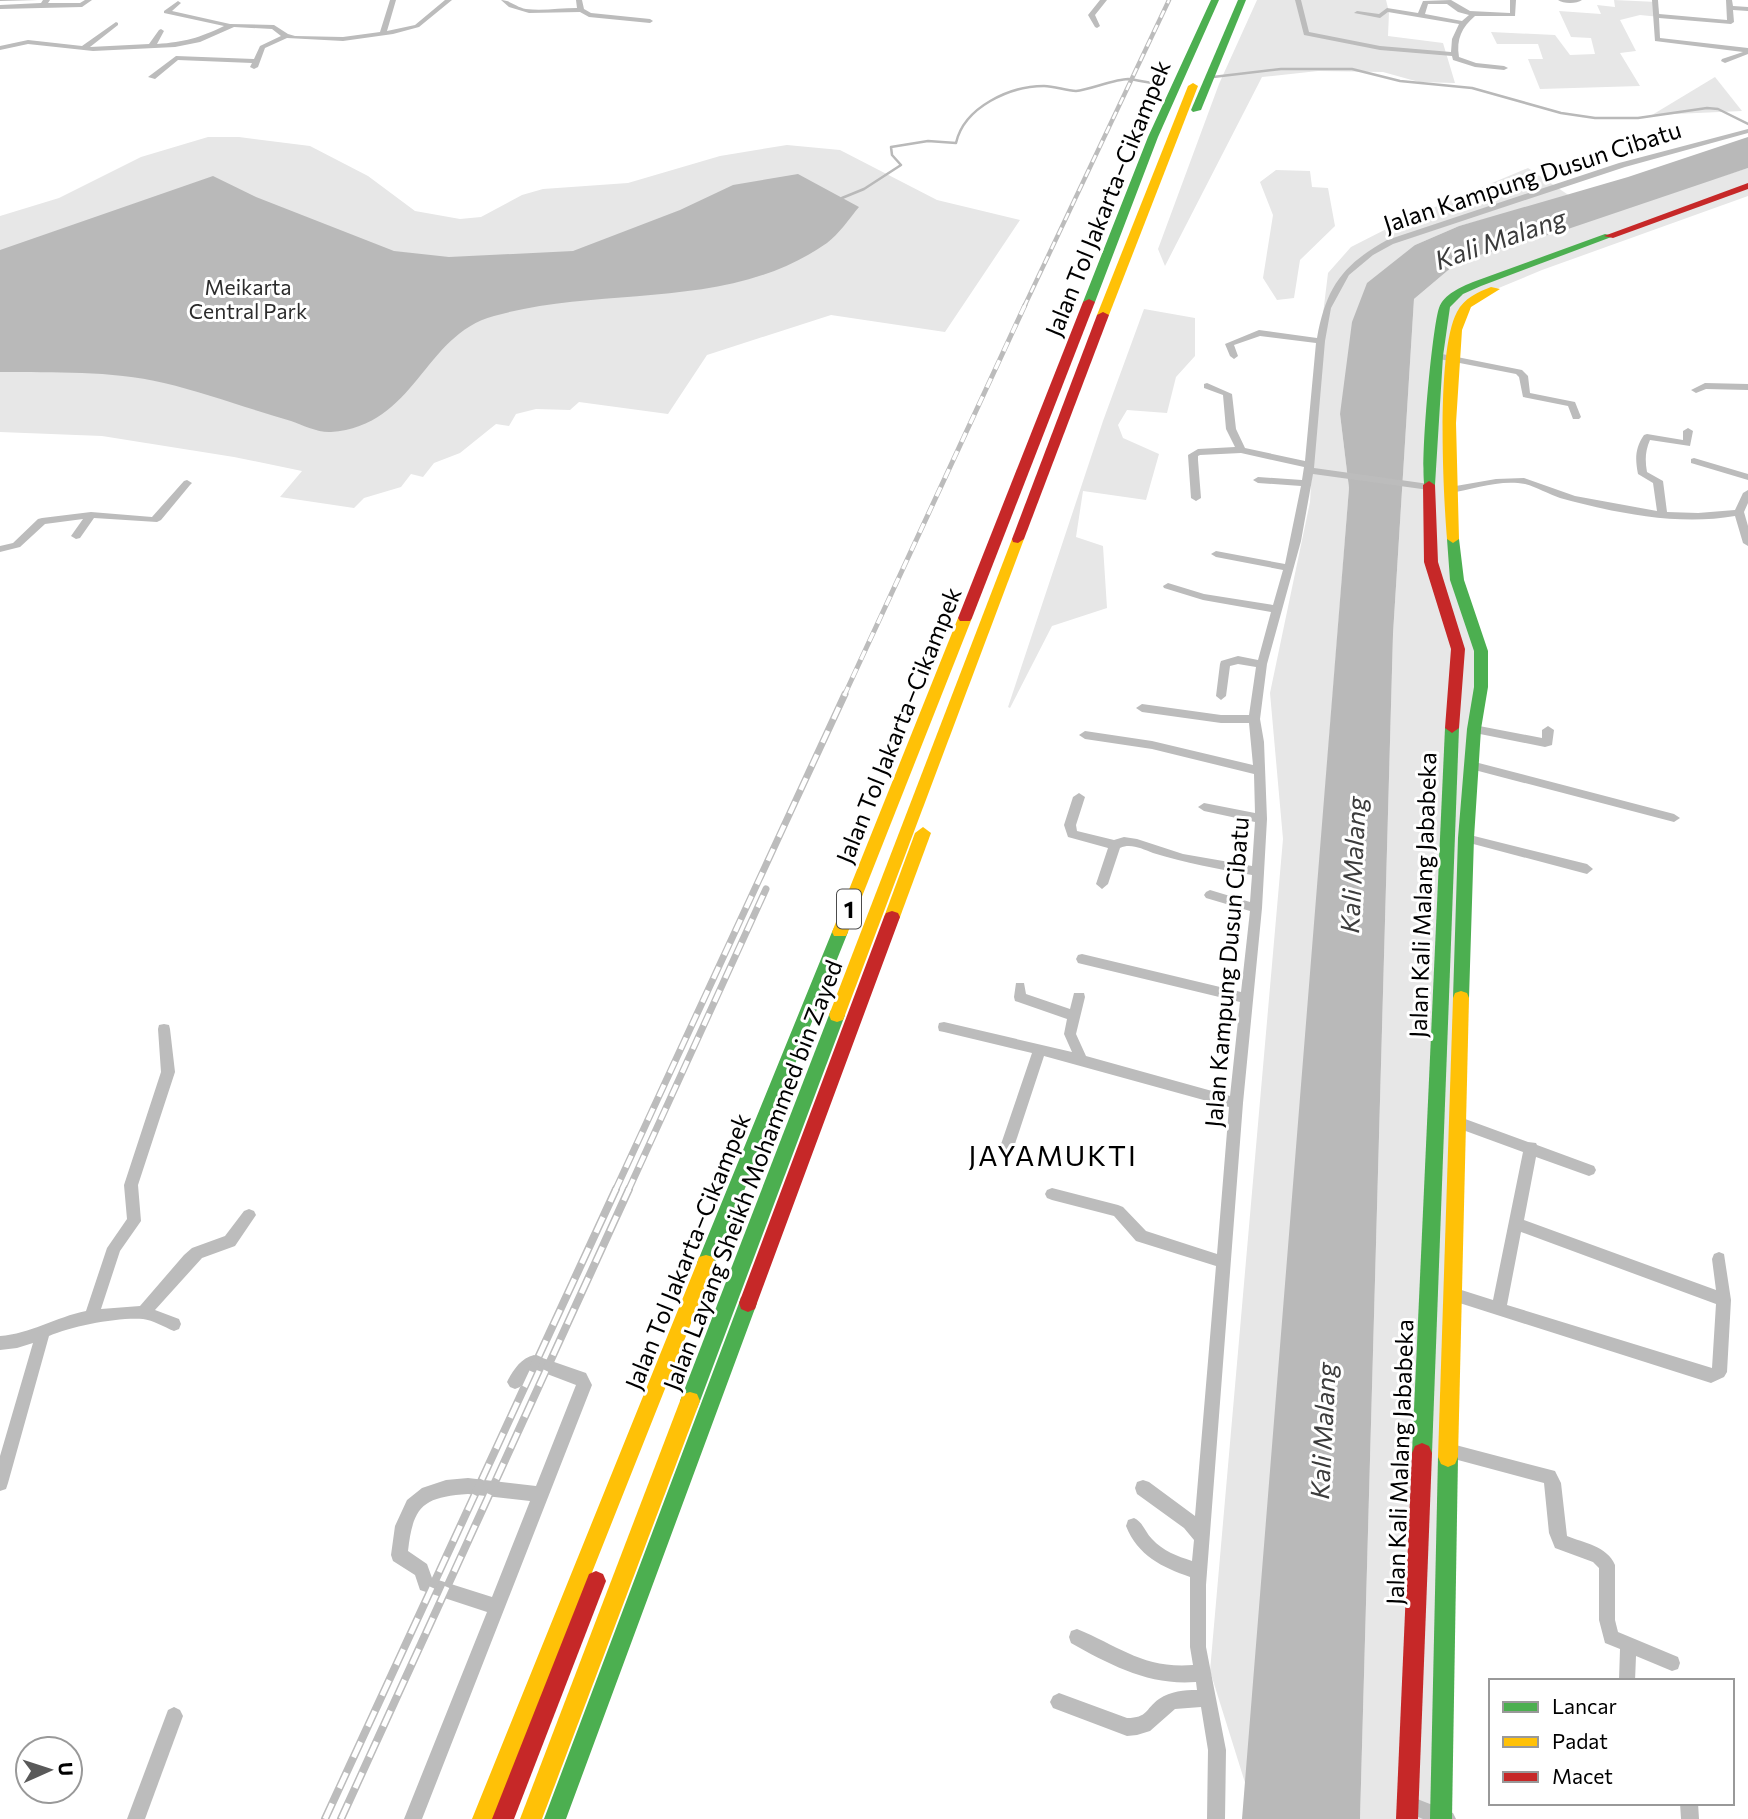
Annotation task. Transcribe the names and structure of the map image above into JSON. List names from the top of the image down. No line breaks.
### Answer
{"streets":{"main road":["Jalan Tol Jakarta–Cikampek","Jalan Kali Malang Jababeka","1","Jalan Layang Sheikh Mohammed bin Zayed"],"street":["Jalan Kampung Dusun Cibatu"]},"crossings":[["Jalan Tol Jakarta–Cikampek","Jalan Layang Sheikh Mohammed bin Zayed"]],"districts":["JAYAMUKTI"],"water":["Kali Malang"],"parks":["Meikarta Central Park"],"legend":["Lancar","Padat","Macet"],"north":"right"}
